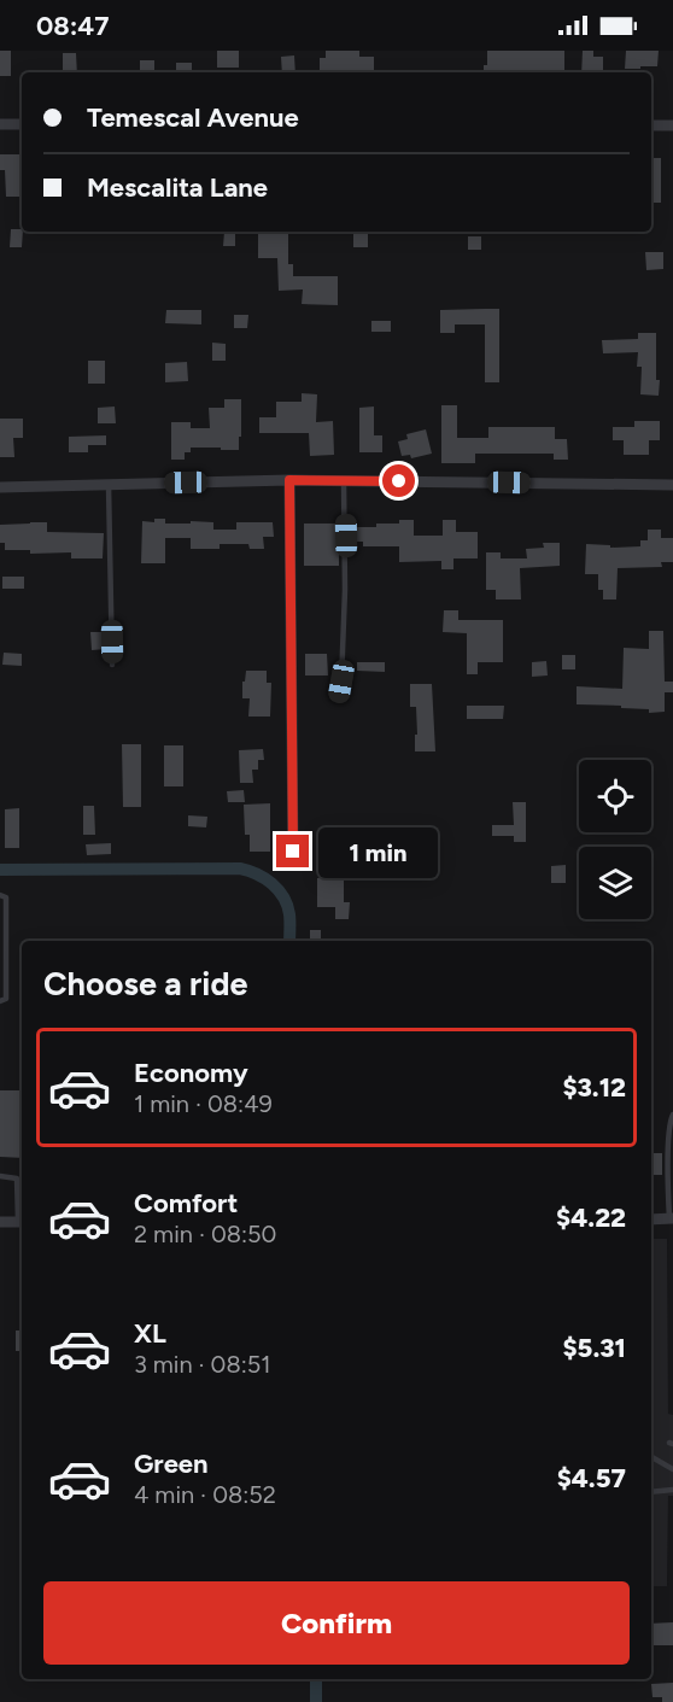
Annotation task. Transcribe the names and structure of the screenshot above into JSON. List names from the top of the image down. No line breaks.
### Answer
{"page":{"status":"08:47","banner":["Temescal Avenue","Mescalita Lane"],"bubble":"1 min","heading":"Choose a ride","list":[{"name":"Economy","note":"1 min · 08:49","value":"$3.12"},{"name":"Comfort","note":"2 min · 08:50","value":"$4.22"},{"name":"XL","note":"3 min · 08:51","value":"$5.31"},{"name":"Green","note":"4 min · 08:52","value":"$4.57"}],"buttons":"Confirm"}}
